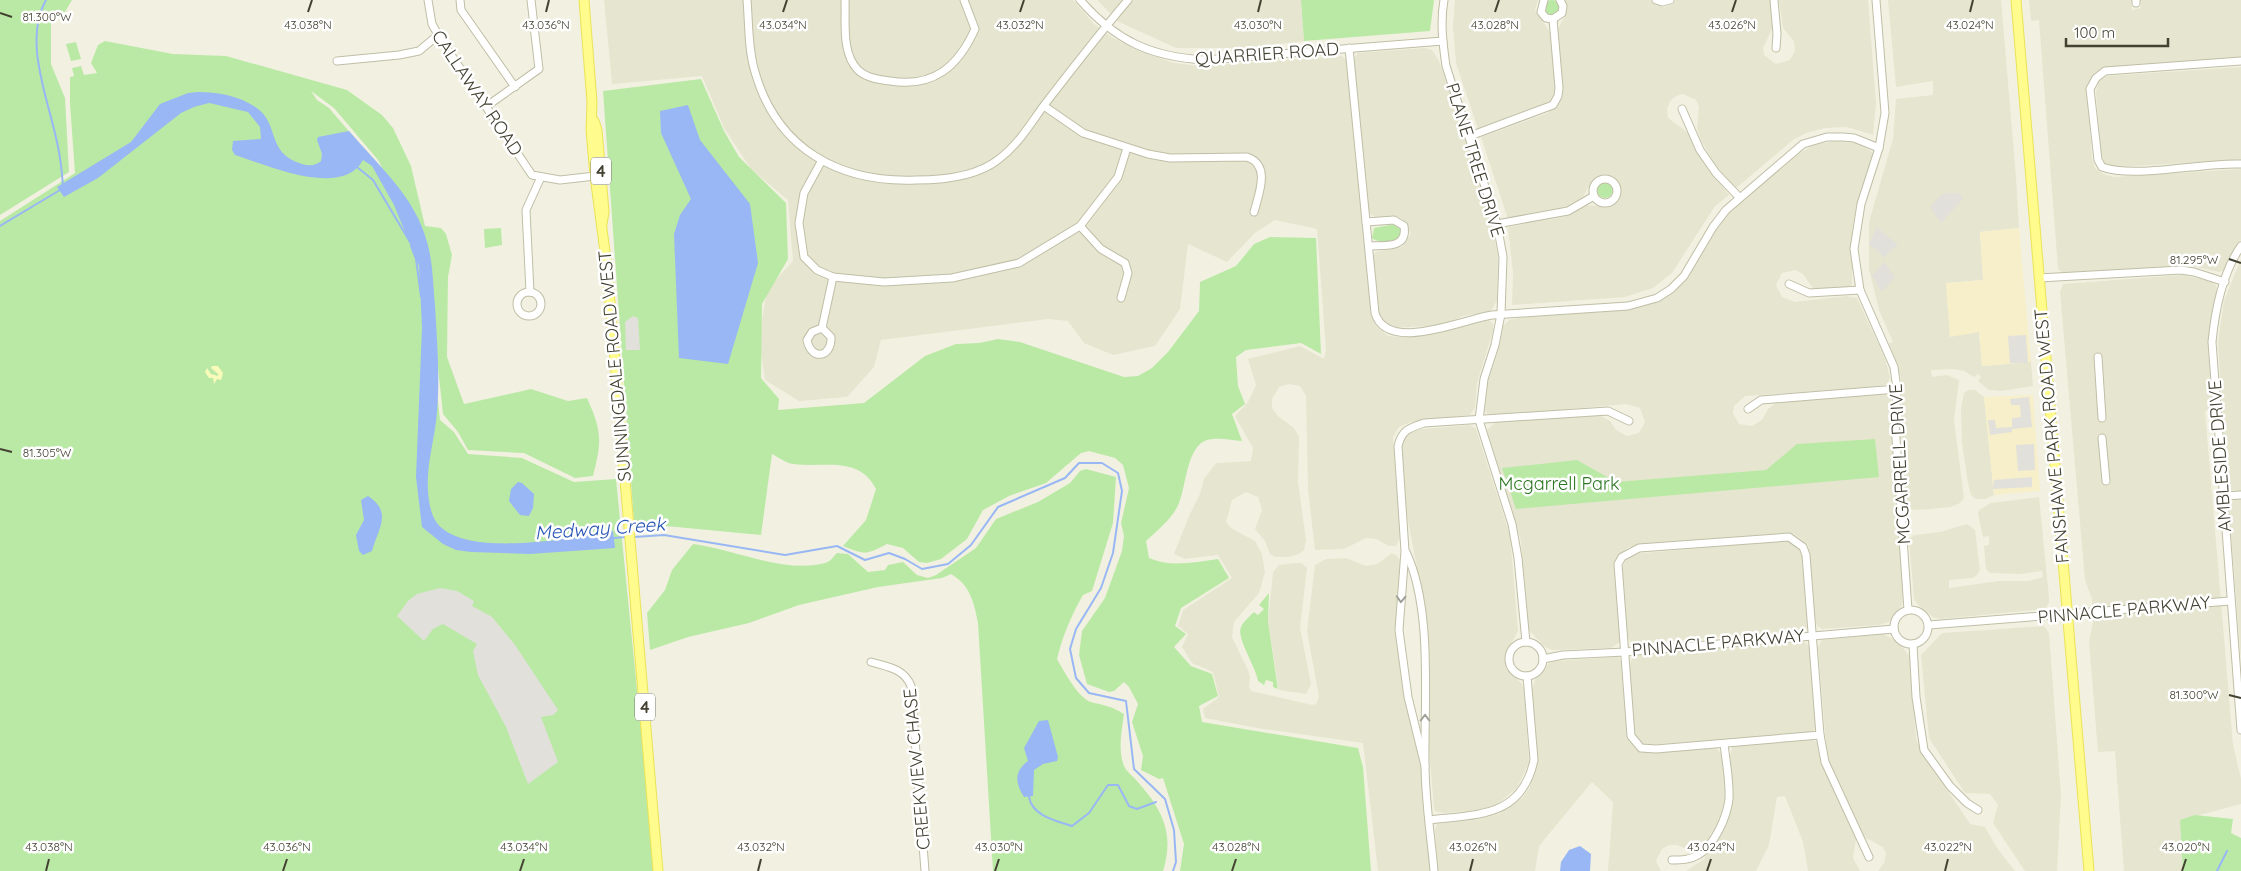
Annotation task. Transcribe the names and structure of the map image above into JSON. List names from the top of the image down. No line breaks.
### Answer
{"streets":{"main road":["4","SUNNINGDALE ROAD WEST","FANSHAWE PARK ROAD WEST"],"street":["QUARRIER ROAD","CALLAWAY ROAD","PLANE TREE DRIVE","AMBLESIDE DRIVE","MCGARRELL DRIVE","PINNACLE PARKWAY","CREEKVIEW CHASE"]},"crossings":[["QUARRIER ROAD","PLANE TREE DRIVE"],["PLANE TREE DRIVE","PINNACLE PARKWAY"],["FANSHAWE PARK ROAD WEST","PINNACLE PARKWAY"],["AMBLESIDE DRIVE","PINNACLE PARKWAY"],["MCGARRELL DRIVE","PINNACLE PARKWAY"]],"water":["Medway Creek"],"parks":["Mcgarrell Park"],"scale_bar":"100 m","coordinates":["81.300°W","43.038°N","43.036°N","43.034°N","43.032°N","43.030°N","43.028°N","43.026°N","43.024°N","81.295°W","81.305°W","43.022°N","43.020°N"]}
